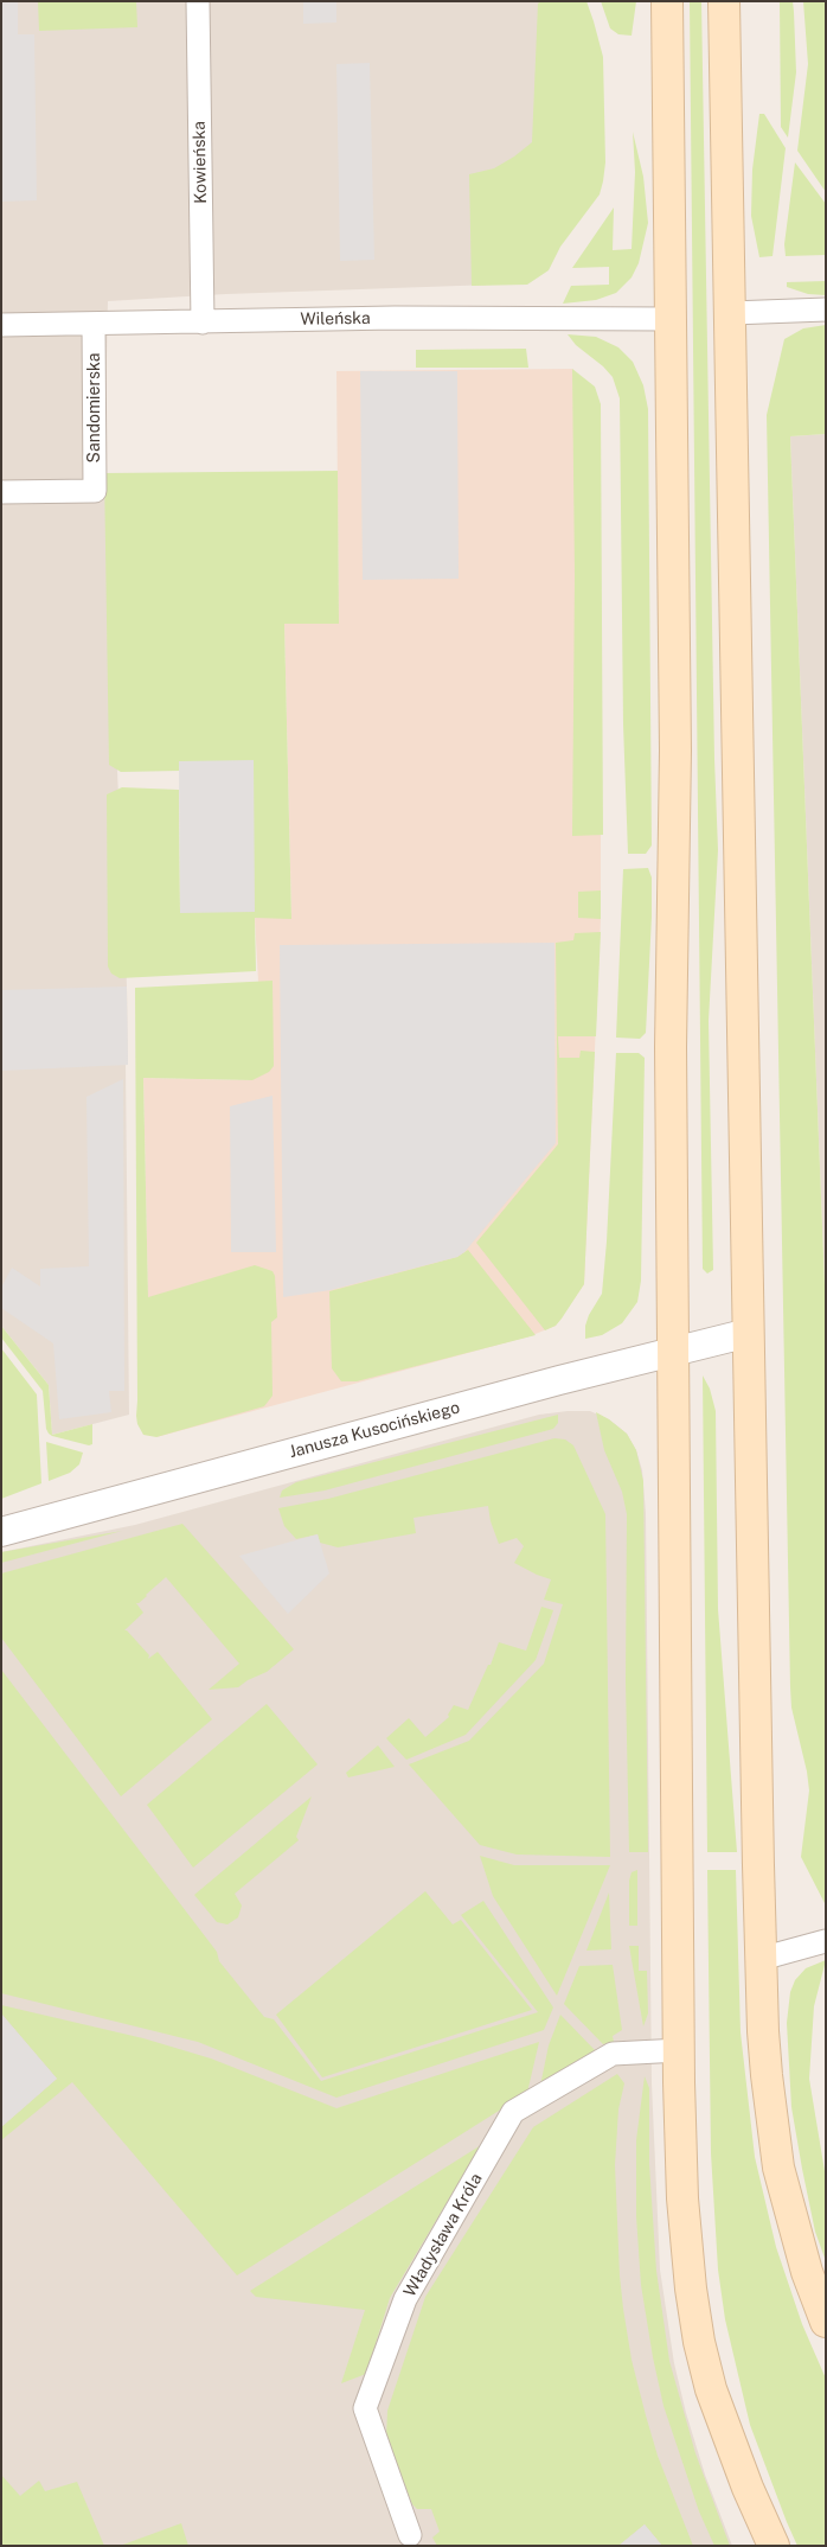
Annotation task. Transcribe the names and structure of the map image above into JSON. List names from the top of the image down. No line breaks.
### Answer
{"streets":{"street":["Kowieńska","Wileńska","Sandomierska","Janusza Kusocińskiego","Władysława Króla"]},"crossings":[["Kowieńska","Wileńska"],["Wileńska","Sandomierska"]]}
